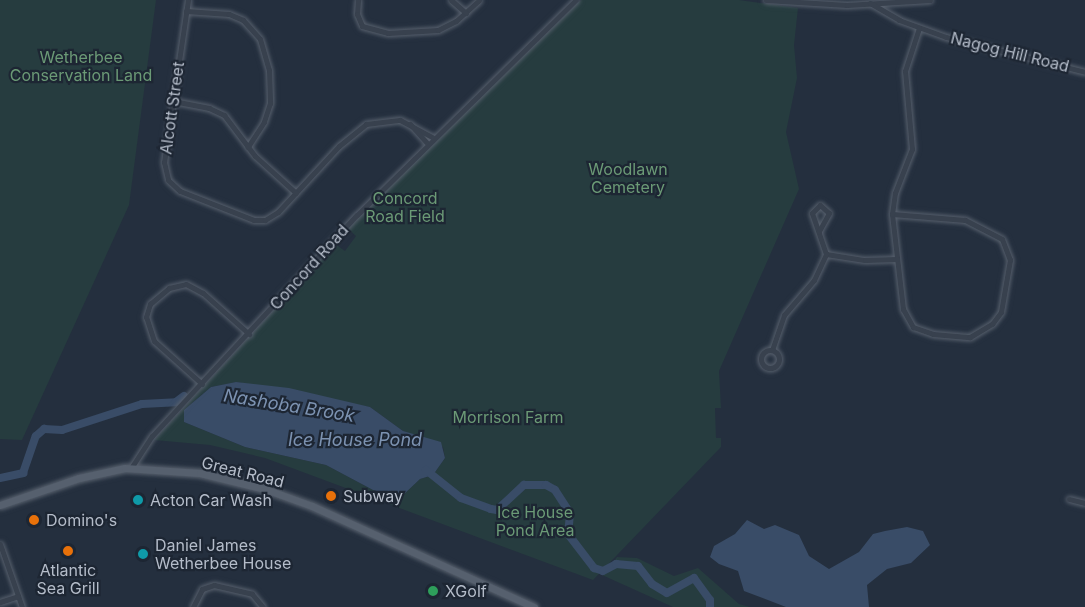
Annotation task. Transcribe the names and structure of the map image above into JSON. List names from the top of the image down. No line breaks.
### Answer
{"streets":{"main road":["Great Road"],"street":["Nagog Hill Road","Alcott Street","Concord Road"]},"crossings":[["Concord Road","Great Road"]],"water":["Nashoba Brook","Ice House Pond"],"parks":["Wetherbee Conservation Land","Woodlawn Cemetery","Concord Road Field","Morrison Farm","Ice House Pond Area"],"places":["Subway","Acton Car Wash","Domino's","Atlantic Sea Grill","Daniel James Wetherbee House","XGolf"]}
